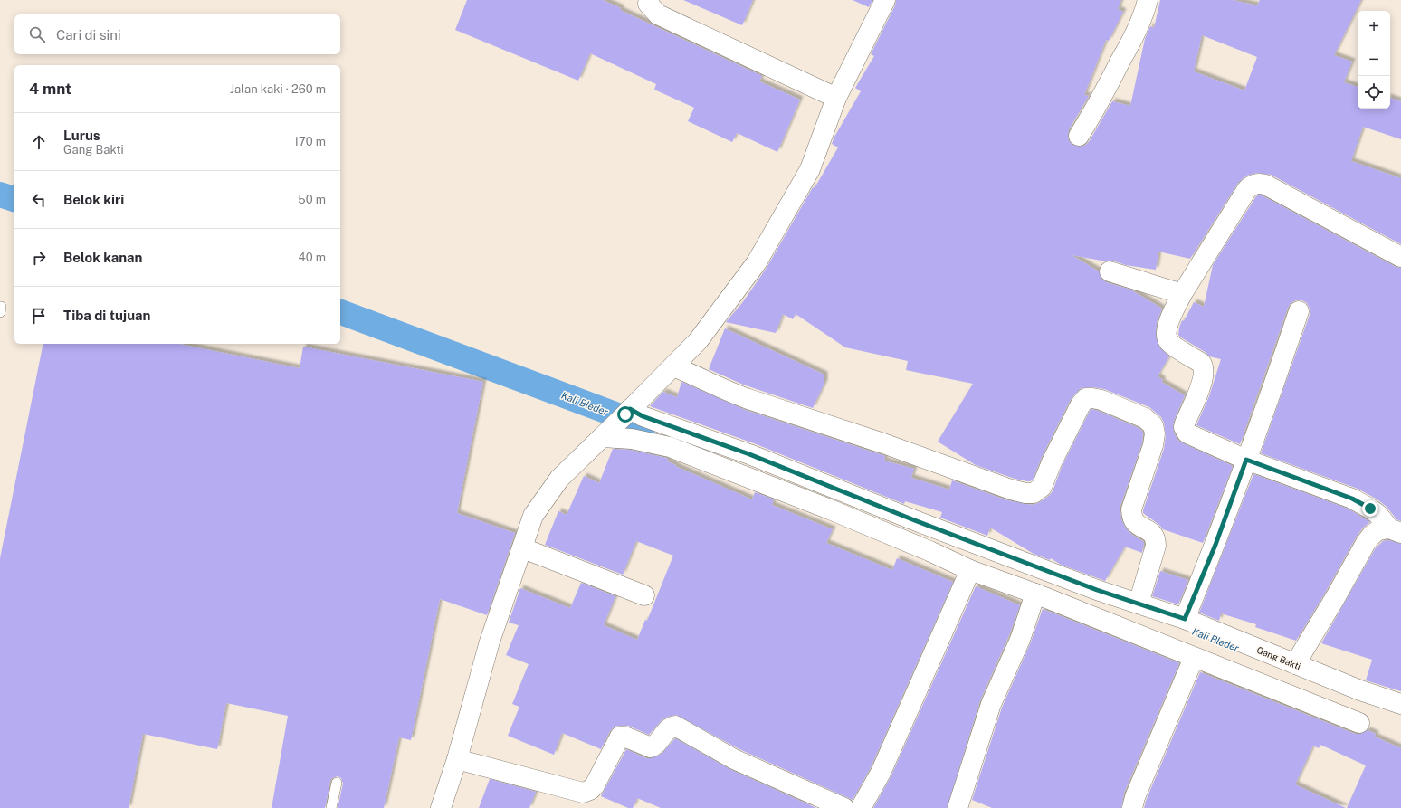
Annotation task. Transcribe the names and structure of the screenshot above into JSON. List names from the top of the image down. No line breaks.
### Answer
{"streets":{"street":["Gang Bakti"]},"water":["Kali Bleder"],"page":{"map_buttons":["+","−"],"search":"Cari di sini","heading":["4 mnt","Jalan kaki · 260 m"],"list":[["Lurus","Gang Bakti","170 m"],["Belok kiri","50 m"],["Belok kanan","40 m"],"Tiba di tujuan"]}}
